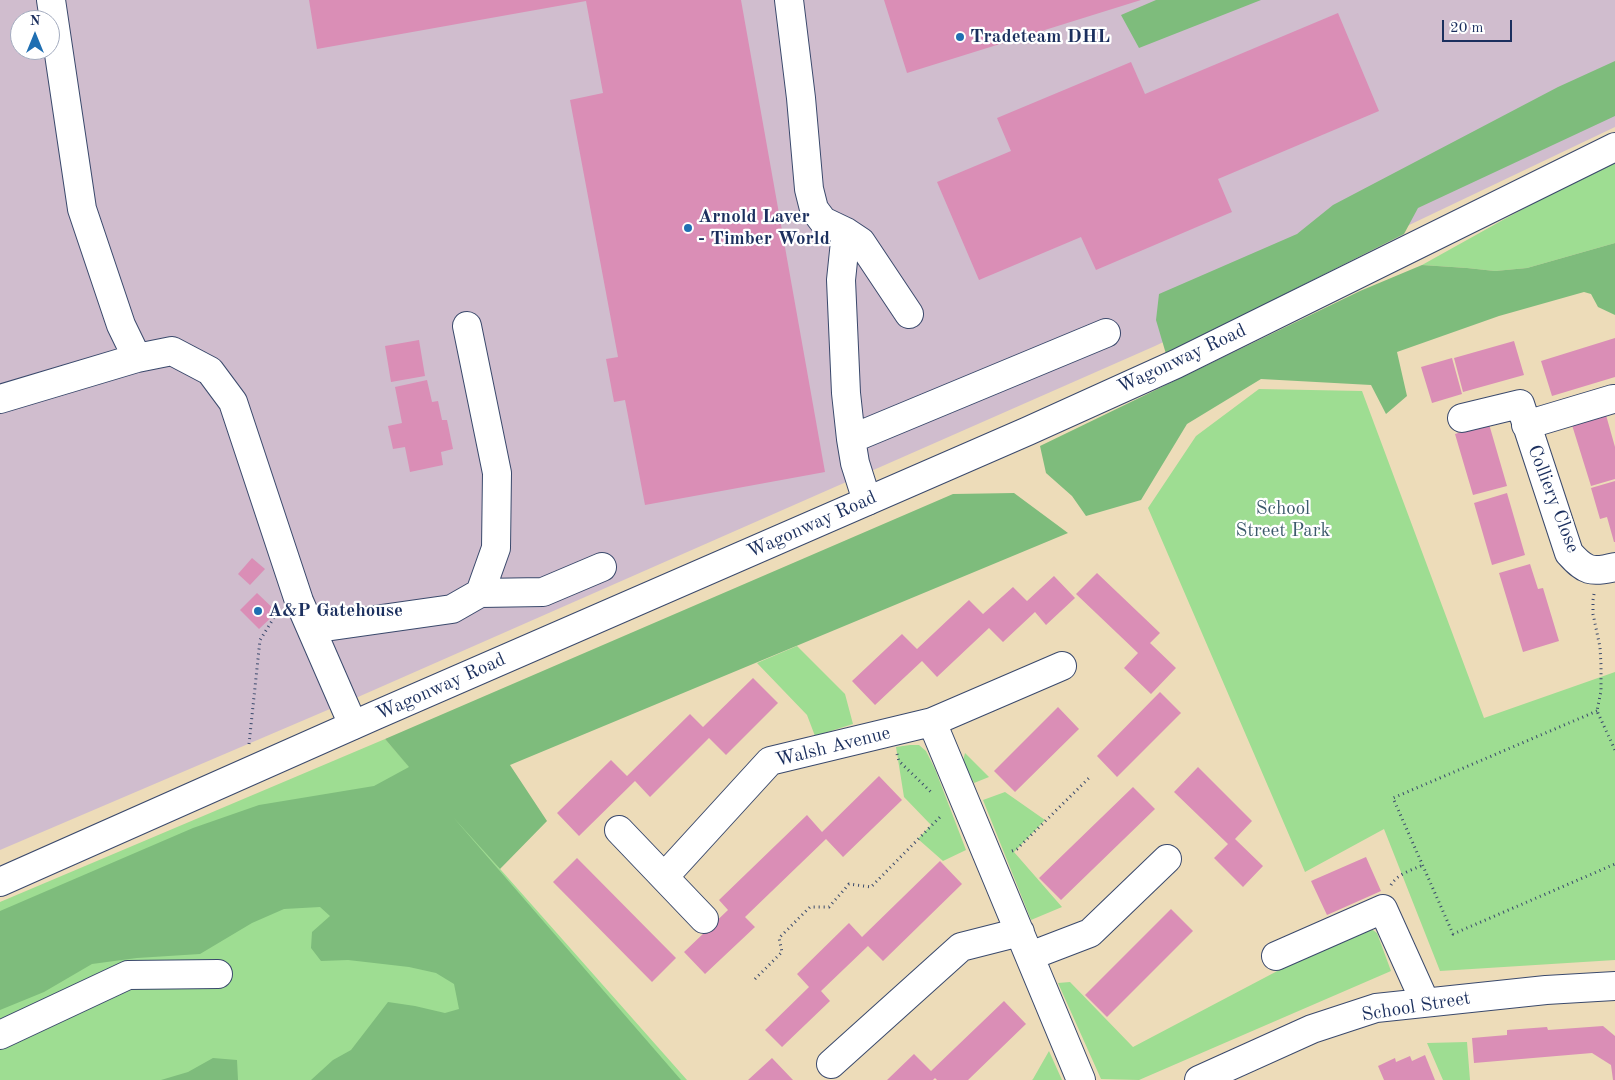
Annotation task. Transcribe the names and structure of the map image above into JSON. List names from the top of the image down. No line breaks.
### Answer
{"streets":{"street":["Wagonway Road","Colliery Close","Walsh Avenue","School Street"]},"parks":["School Street Park"],"places":["Tradeteam DHL","Arnold Laver - Timber World","A&P Gatehouse"],"scale_bar":"20 m","north":"top"}
